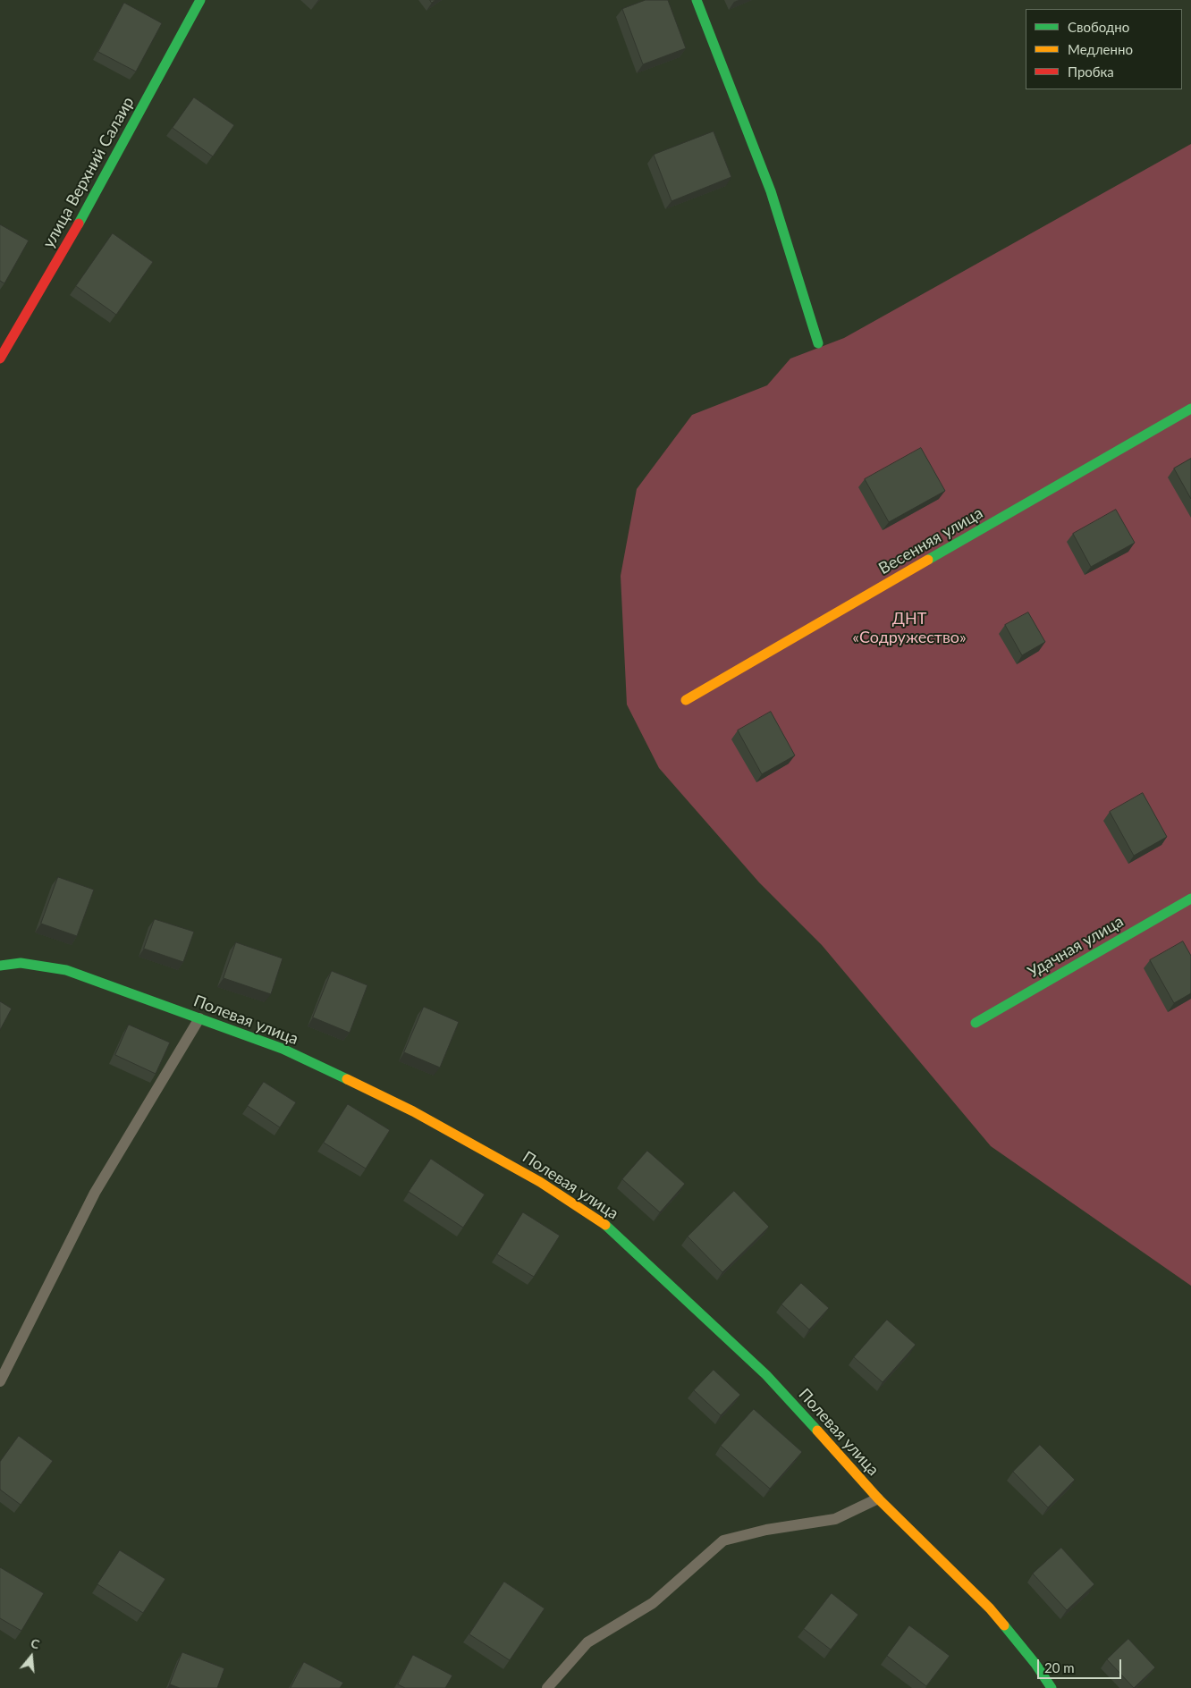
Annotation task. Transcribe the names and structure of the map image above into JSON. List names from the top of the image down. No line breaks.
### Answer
{"streets":{"street":["улица Верхний Салаир","Весенняя улица","Удачная улица","Полевая улица"]},"parks":["ДНТ «Содружество»"],"legend":["Свободно","Медленно","Пробка"],"scale_bar":"20 m","north":"top"}
